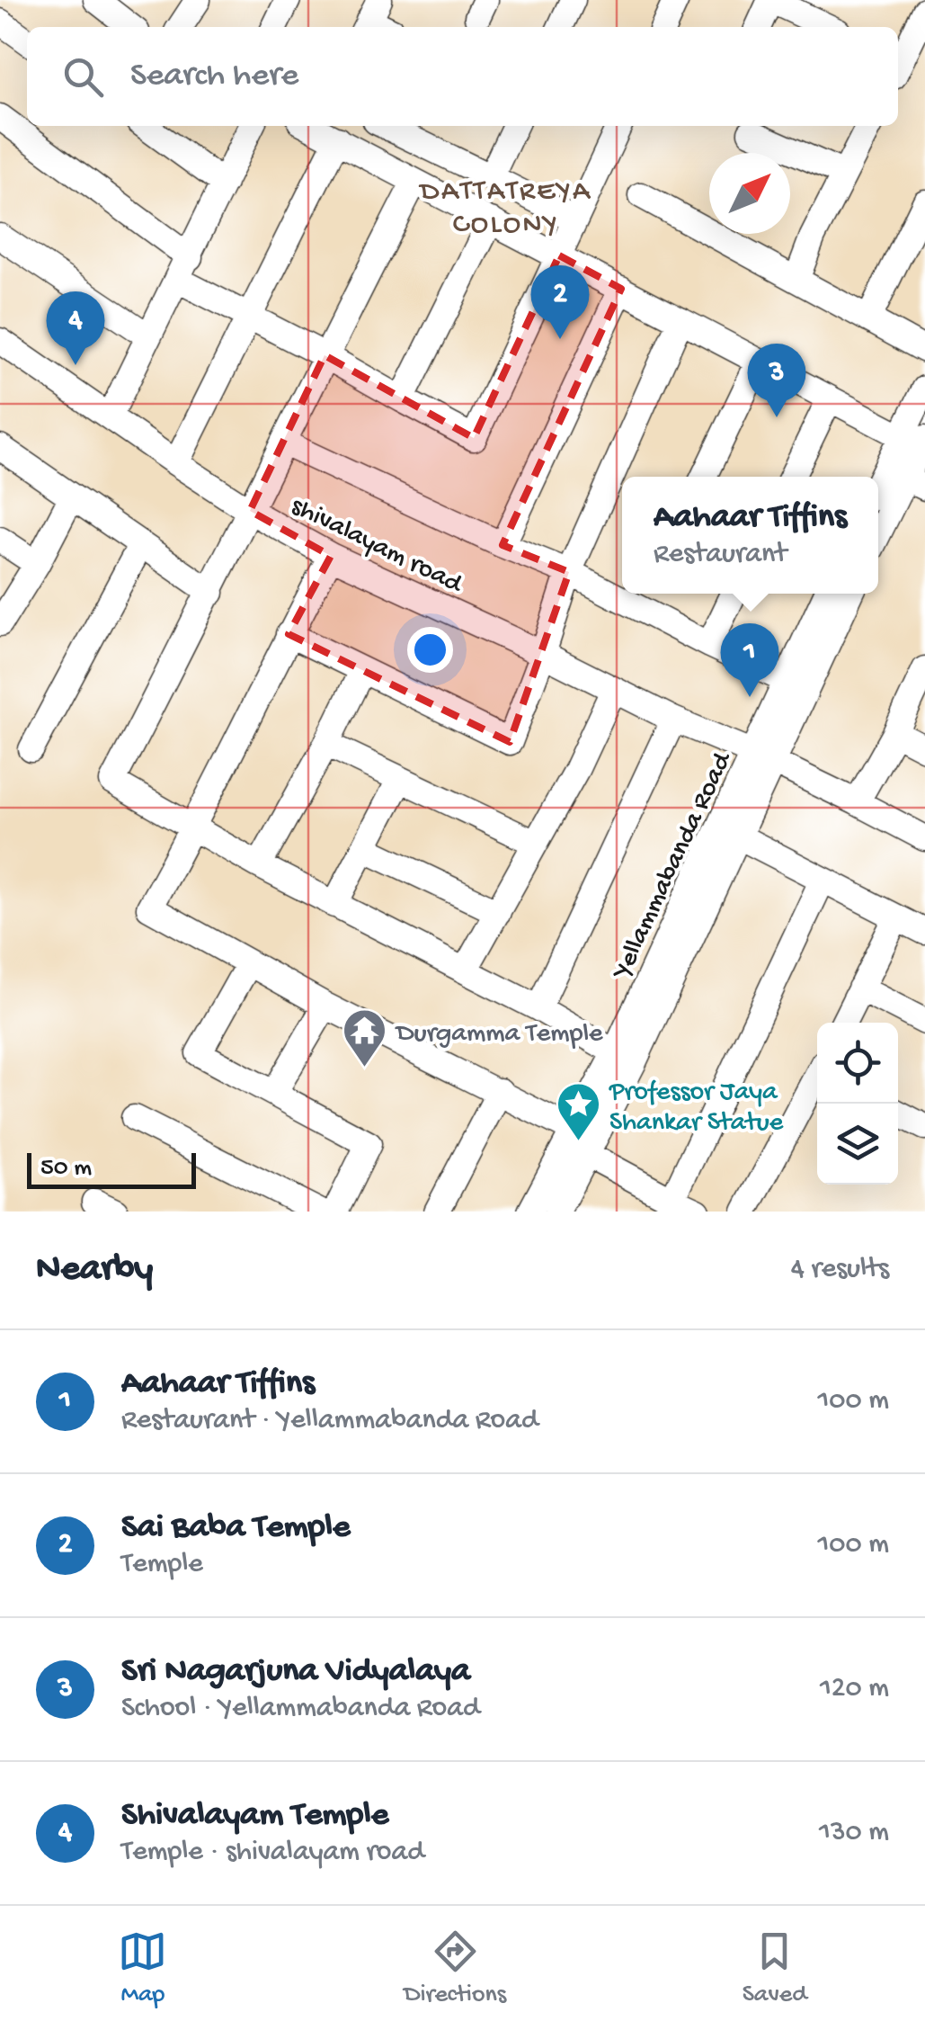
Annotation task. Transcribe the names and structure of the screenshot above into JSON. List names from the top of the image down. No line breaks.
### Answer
{"streets":{"street":["shivalayam road","Yellammabanda Road"]},"crossings":[["shivalayam road","Yellammabanda Road"]],"districts":["DATTATREYA COLONY"],"places":{"temple":["Durgamma Temple"],"place":["Professor Jaya Shankar Statue"]},"scale_bar":"50 m","north":"top right","page":{"search":"Search here","pins":["2","4","3","1"],"popup":["Aahaar Tiffins","Restaurant"],"scale":"50 m","heading":["Nearby","4 results"],"list":[{"mark":"1","name":"Aahaar Tiffins","note":"Restaurant · Yellammabanda Road","value":"100 m"},{"mark":"2","name":"Sai Baba Temple","note":"Temple","value":"100 m"},{"mark":"3","name":"Sri Nagarjuna Vidyalaya","note":"School · Yellammabanda Road","value":"120 m"},{"mark":"4","name":"Shivalayam Temple","note":"Temple · shivalayam road","value":"130 m"}],"nav":["Map","Directions","Saved"]}}
